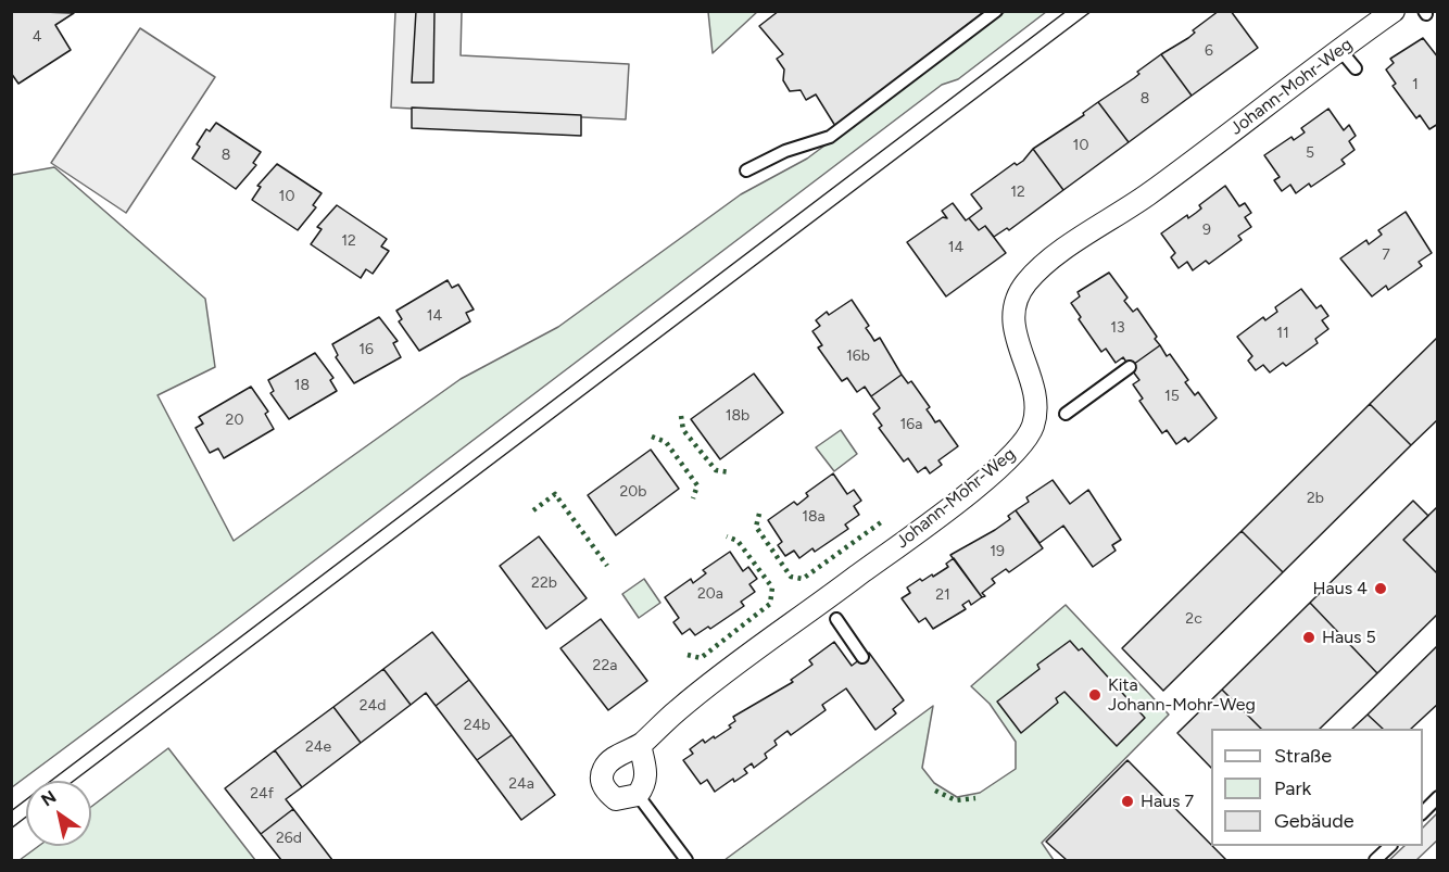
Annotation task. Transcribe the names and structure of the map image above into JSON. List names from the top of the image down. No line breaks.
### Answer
{"streets":{"street":["Johann-Mohr-Weg"]},"places":["Haus 4","Haus 5","Kita Johann-Mohr-Weg","Haus 7"],"house_numbers":["4","6","1","8","10","5","8","12","10","9","12","14","7","14","13","11","16","16b","18","15","18b","20","16a","20b","2b","18a","19","22b","20a","21","2c","22a","24d","24b","24e","24a","24f","26d"],"legend":["Straße","Park","Gebäude"],"north":"top left"}
